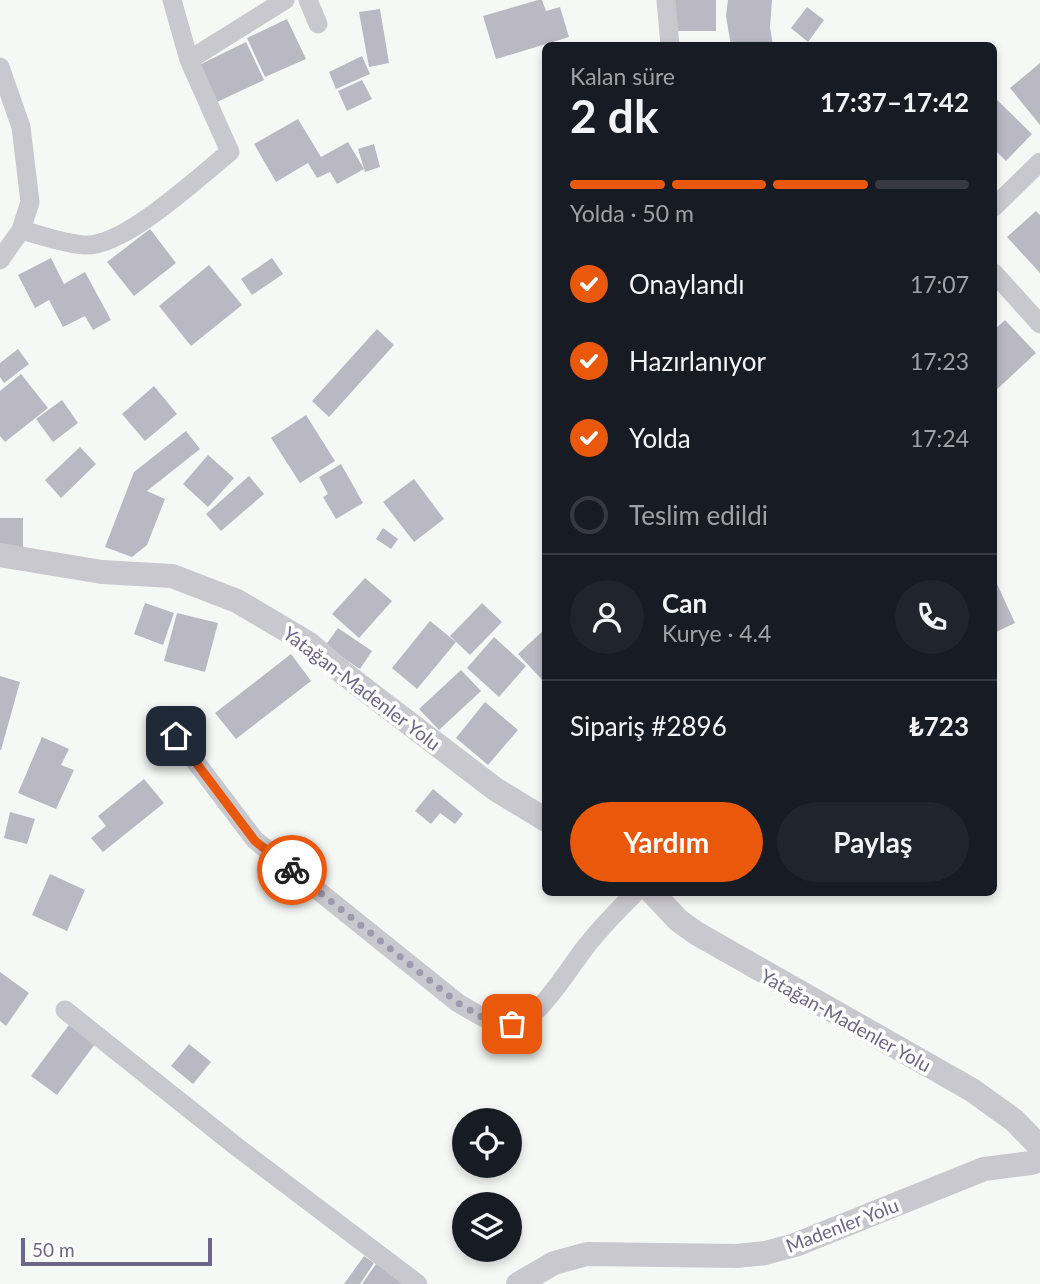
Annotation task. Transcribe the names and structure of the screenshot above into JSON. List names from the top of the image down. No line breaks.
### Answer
{"streets":{"street":["Yatağan-Madenler Yolu","Madenler Yolu"]},"scale_bar":"50 m","page":{"heading":["2 dk","Kalan süre","17:37–17:42"],"panel":["Can","Kurye · 4.4","Sipariş #2896","₺723"],"bar":"Yolda · 50 m","list":[["Onaylandı","17:07"],["Hazırlanıyor","17:23"],["Yolda","17:24"],"Teslim edildi"],"buttons":["Yardım","Paylaş"],"scale":"50 m"}}
